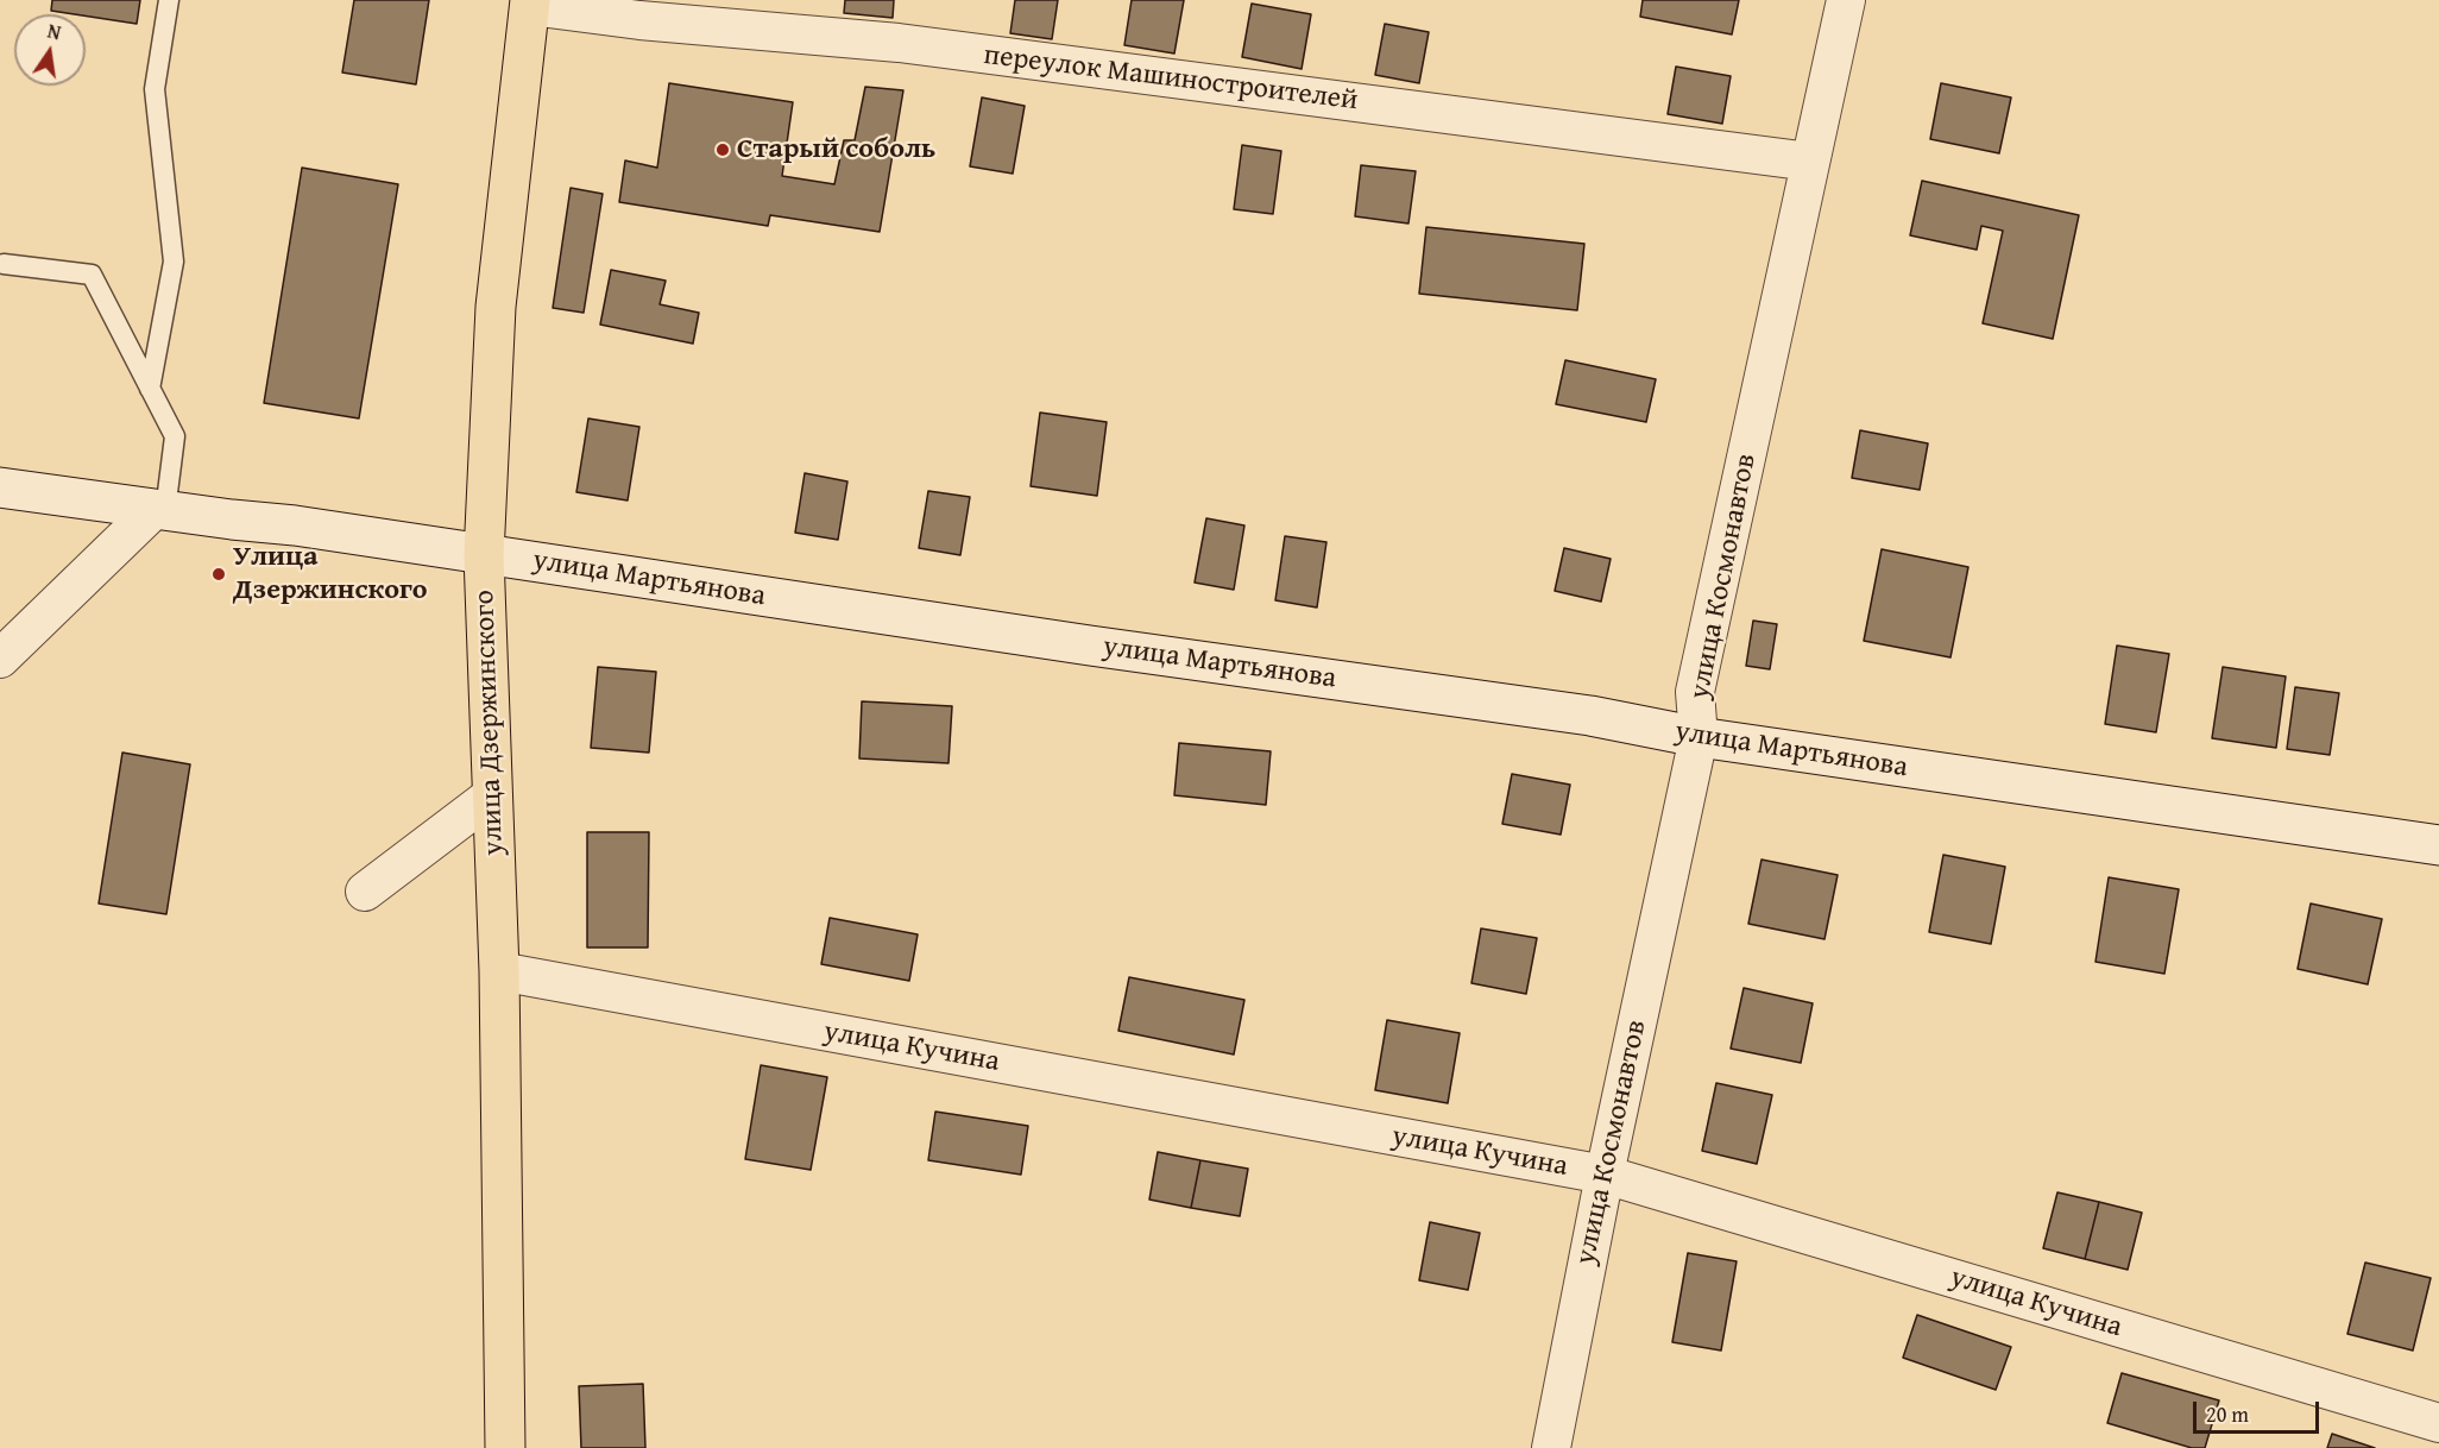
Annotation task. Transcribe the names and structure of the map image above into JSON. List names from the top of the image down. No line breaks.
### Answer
{"streets":{"main road":["улица Мартьянова","улица Дзержинского"],"street":["переулок Машиностроителей","улица Космонавтов","улица Кучина"]},"crossings":[["переулок Машиностроителей","улица Космонавтов"],["переулок Машиностроителей","улица Дзержинского"],["улица Космонавтов","улица Мартьянова"],["улица Космонавтов","улица Кучина"],["улица Мартьянова","улица Дзержинского"],["улица Дзержинского","улица Кучина"]],"places":["Старый соболь","Улица Дзержинского"],"scale_bar":"20 m","north":"top"}
